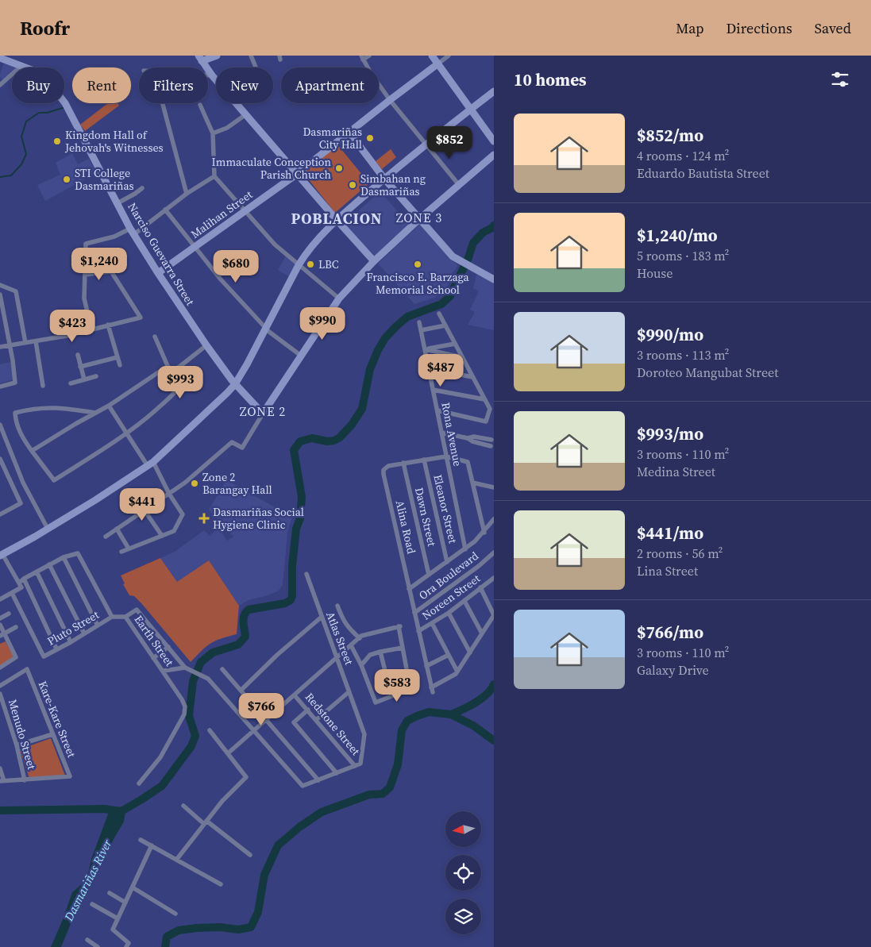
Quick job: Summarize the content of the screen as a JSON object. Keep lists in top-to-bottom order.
{
  "streets": {
    "street": [
      "Malihan Street",
      "Narciso Guevarra Street",
      "Rona Avenue",
      "Eleanor Street",
      "Dawn Street",
      "Alina Road",
      "Ora Boulevard",
      "Noreen Street",
      "Pluto Street",
      "Atlas Street",
      "Earth Street",
      "Kare-Kare Street",
      "Redstone Street",
      "Menudo Street"
    ]
  },
  "crossings": [
    ["Malihan Street", "Narciso Guevarra Street"],
    ["Dawn Street", "Alina Road"],
    ["Alina Road", "Ora Boulevard"],
    ["Alina Road", "Noreen Street"],
    ["Pluto Street", "Earth Street"],
    ["Atlas Street", "Redstone Street"],
    ["Kare-Kare Street", "Menudo Street"]
  ],
  "districts": ["ZONE 3", "POBLACION", "ZONE 2"],
  "water": ["Dasmariñas River"],
  "places": {
    "other": [
      "Dasmariñas City Hall",
      "Kingdom Hall of Jehovah's Witnesses",
      "Immaculate Conception Parish Church",
      "STI College Dasmariñas",
      "Simbahan ng Dasmariñas",
      "LBC",
      "Francisco E. Barzaga Memorial School",
      "Zone 2 Barangay Hall"
    ],
    "health": ["Dasmariñas Social Hygiene Clinic"]
  },
  "north": "left",
  "page": {
    "header": "Roofr",
    "nav": ["Map", "Directions", "Saved"],
    "heading": "10 homes",
    "chip": [
      "Buy",
      "Rent",
      "Filters",
      "New",
      "Apartment"
    ],
    "list": [
      {
        "name": "$852/mo",
        "note": "4 rooms · 124 m² · Eduardo Bautista Street"
      },
      {
        "name": "$1,240/mo",
        "note": "5 rooms · 183 m² · House"
      },
      {
        "name": "$990/mo",
        "note": "3 rooms · 113 m² · Doroteo Mangubat Street"
      },
      {
        "name": "$993/mo",
        "note": "3 rooms · 110 m² · Medina Street"
      },
      {
        "name": "$441/mo",
        "note": "2 rooms · 56 m² · Lina Street"
      },
      {
        "name": "$766/mo",
        "note": "3 rooms · 110 m² · Galaxy Drive"
      }
    ],
    "price": [
      "$852",
      "$1,240",
      "$680",
      "$990",
      "$423",
      "$487",
      "$993",
      "$441",
      "$583",
      "$766"
    ]
  }
}
